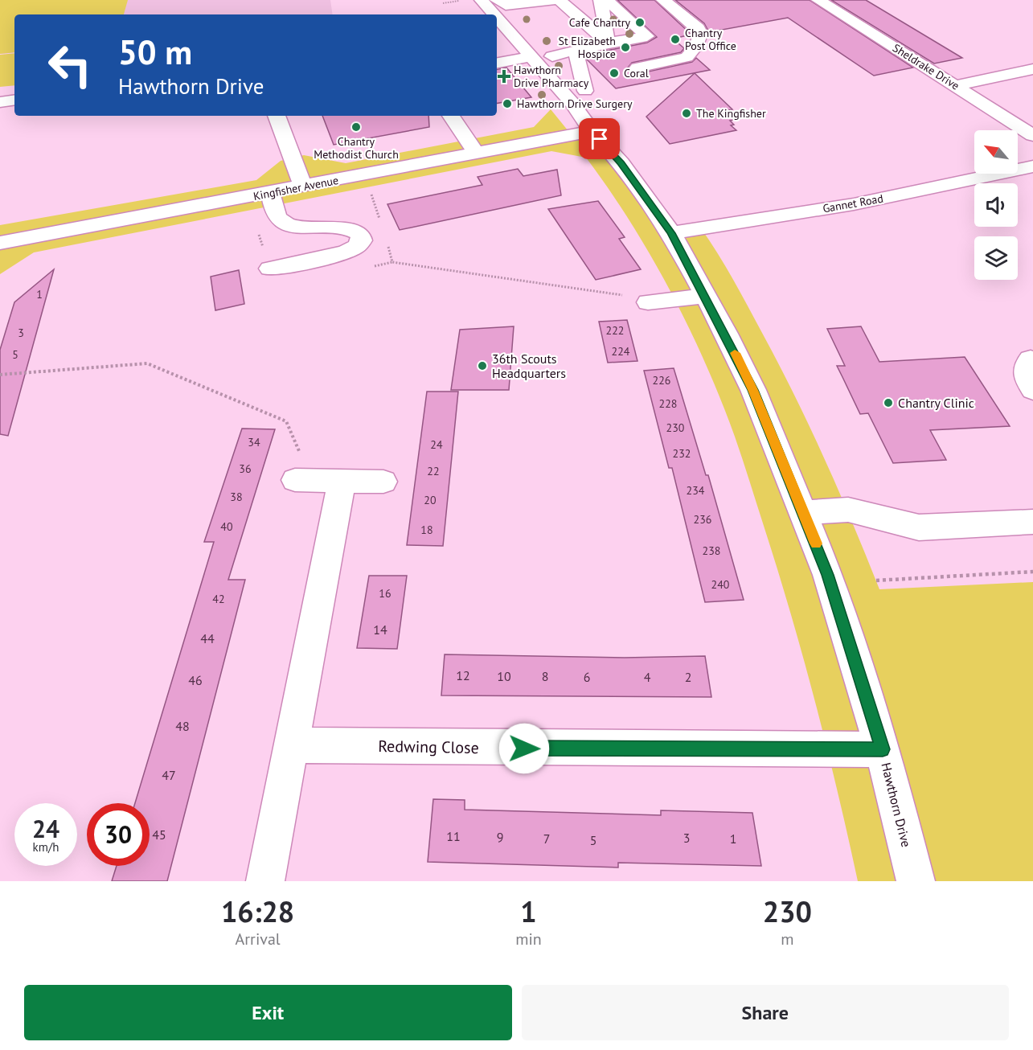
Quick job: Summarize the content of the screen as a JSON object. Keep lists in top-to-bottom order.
{
  "streets": {
    "street": [
      "Sheldrake Drive",
      "Kingfisher Avenue",
      "Gannet Road",
      "Redwing Close",
      "Hawthorn Drive"
    ]
  },
  "crossings": [
    ["Kingfisher Avenue", "Hawthorn Drive"],
    ["Gannet Road", "Hawthorn Drive"],
    ["Redwing Close", "Hawthorn Drive"]
  ],
  "places": {
    "other": [
      "Cafe Chantry",
      "Chantry Post Office",
      "St Elizabeth Hospice",
      "Coral",
      "Hawthorn Drive Surgery",
      "The Kingfisher",
      "Chantry Methodist Church",
      "36th Scouts Headquarters",
      "Chantry Clinic"
    ],
    "health": ["Hawthorn Drive Pharmacy"]
  },
  "house_numbers": [
    "1",
    "222",
    "3",
    "224",
    "5",
    "226",
    "228",
    "230",
    "34",
    "24",
    "232",
    "36",
    "22",
    "234",
    "38",
    "20",
    "236",
    "40",
    "18",
    "238",
    "240",
    "16",
    "42",
    "14",
    "44",
    "12",
    "10",
    "8",
    "6",
    "4",
    "2",
    "46",
    "48",
    "47",
    "45",
    "11",
    "9",
    "3",
    "7",
    "1",
    "5"
  ],
  "north": "top left",
  "page": {
    "turn": ["50 m", "Hawthorn Drive"],
    "speed": "24 km/h",
    "limit": "30",
    "eta": [
      "16:28",
      "Arrival",
      "1",
      "min",
      "230",
      "m"
    ],
    "buttons": ["Exit", "Share"]
  }
}
